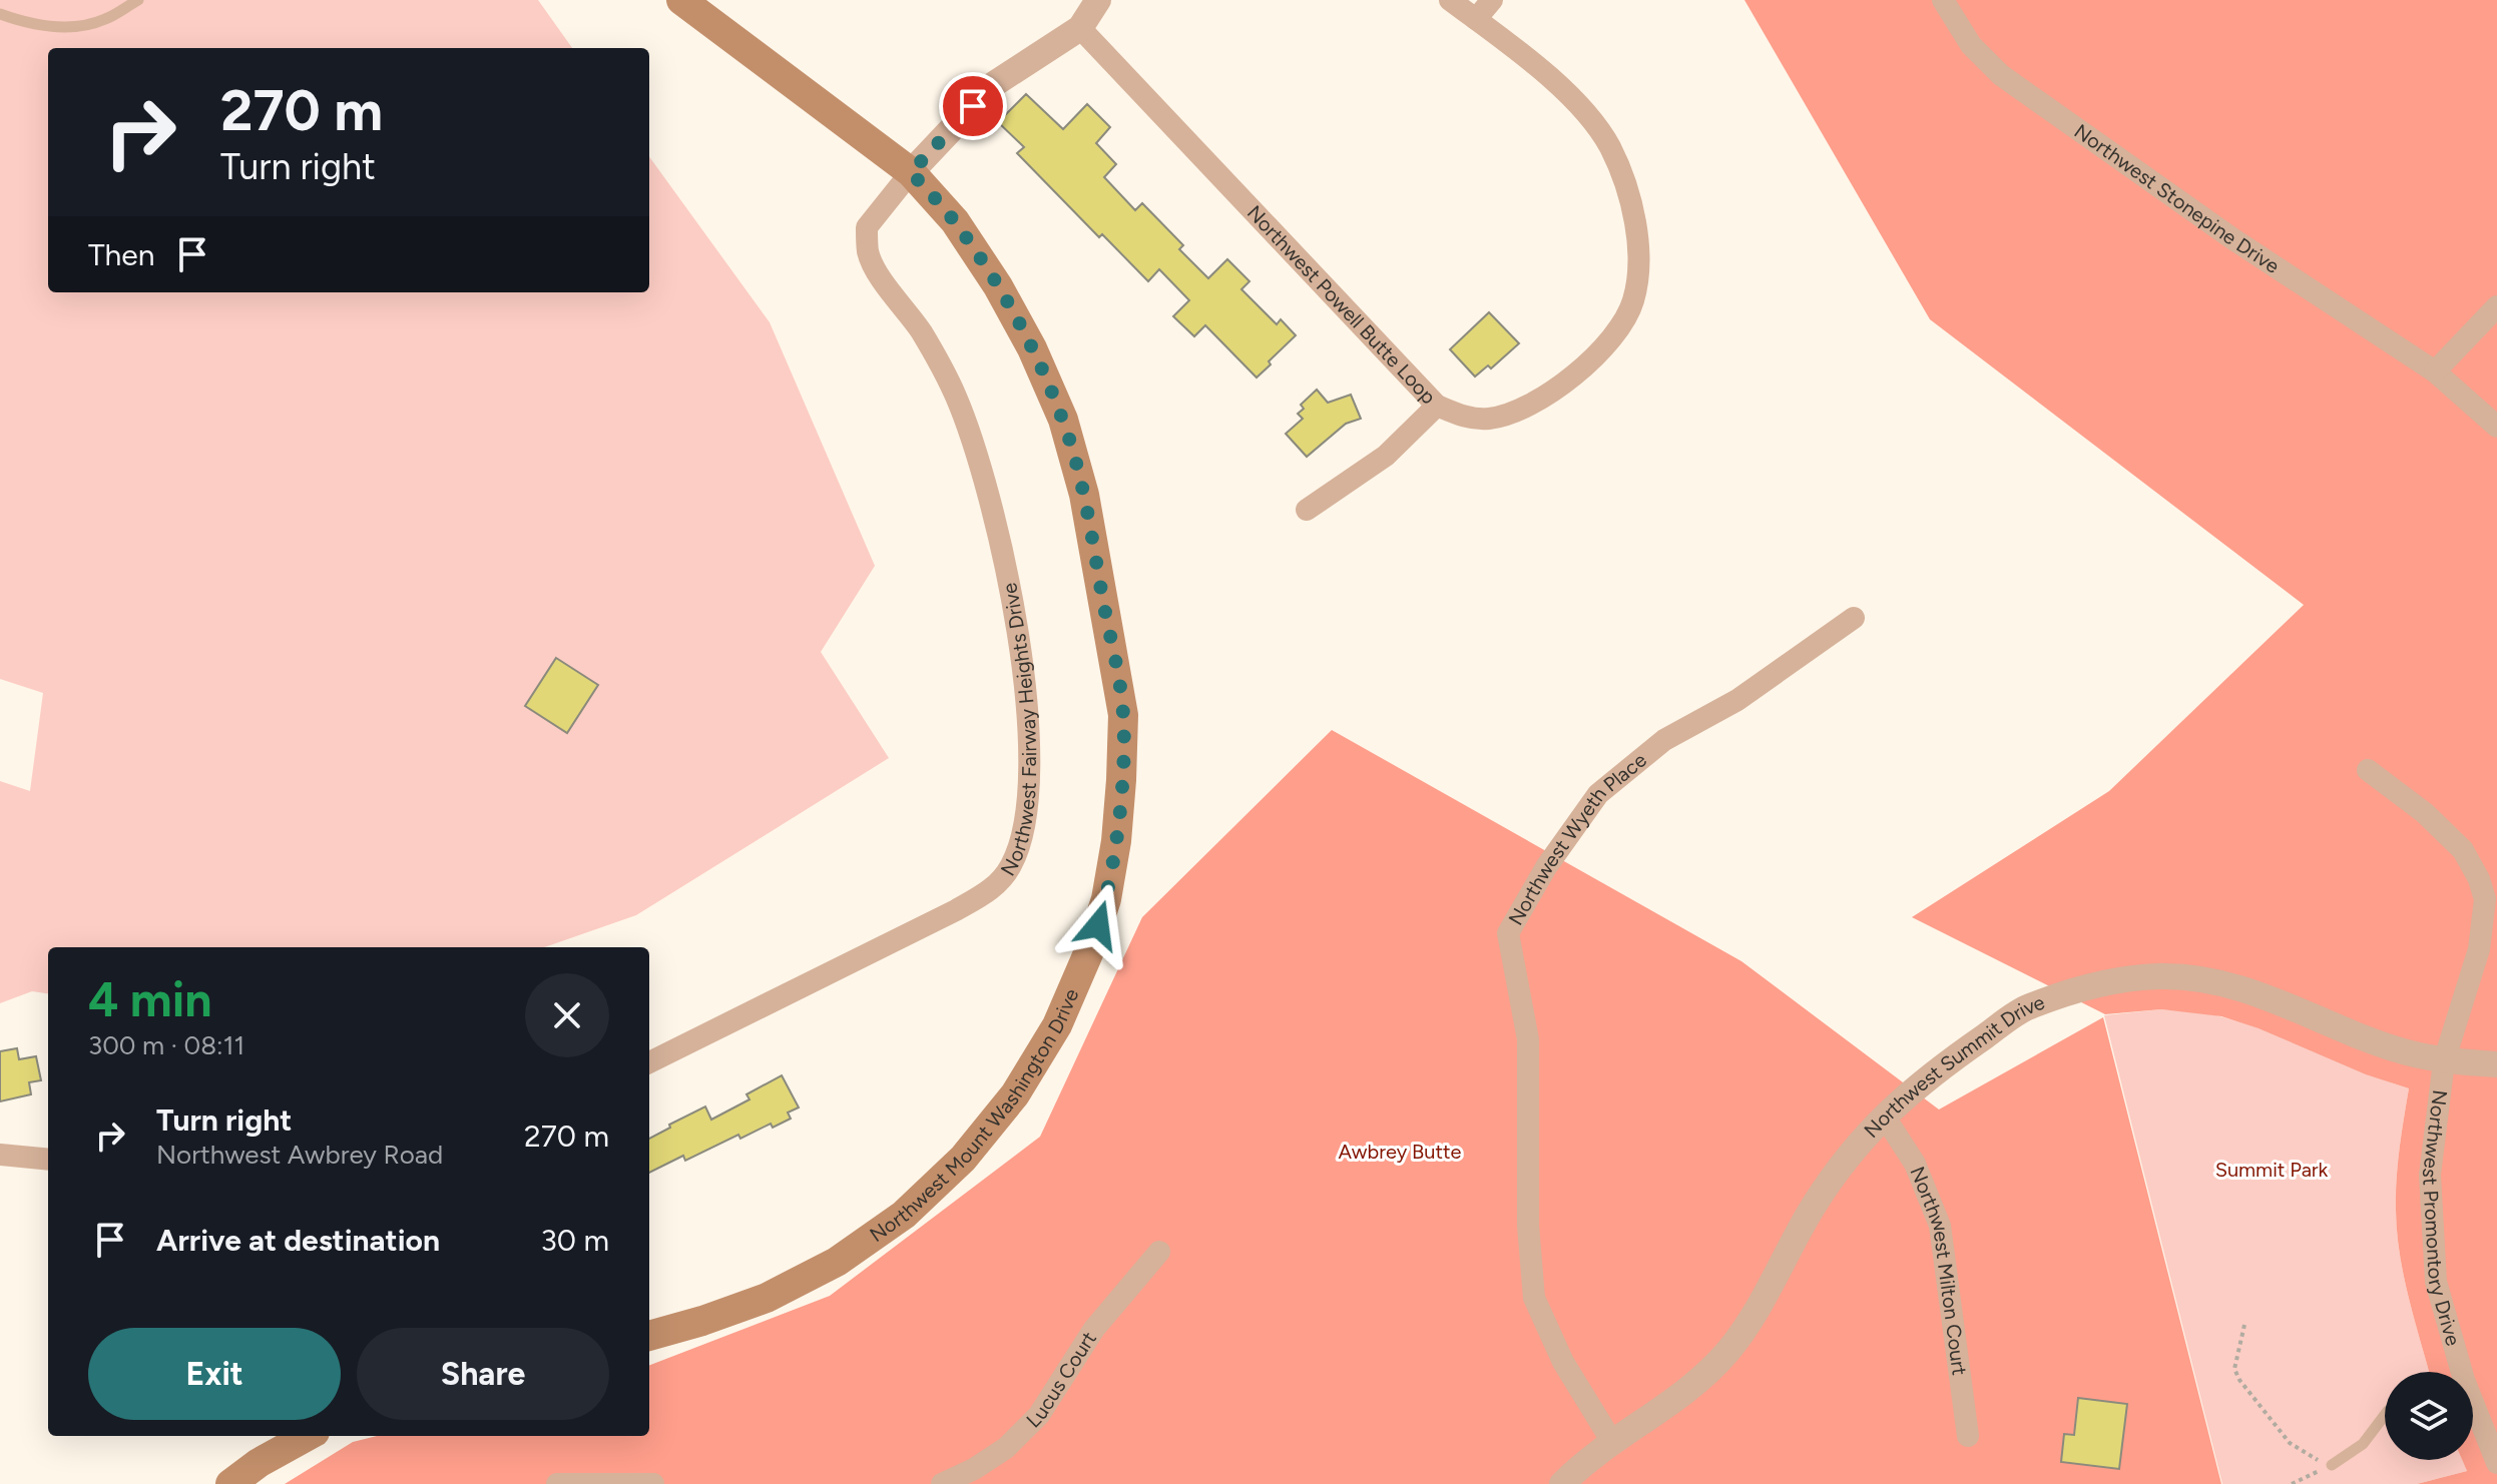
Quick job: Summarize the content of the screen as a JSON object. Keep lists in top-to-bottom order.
{
  "streets": {
    "main road": ["Northwest Mount Washington Drive"],
    "street": [
      "Northwest Stonepine Drive",
      "Northwest Powell Butte Loop",
      "Northwest Fairway Heights Drive",
      "Northwest Wyeth Place",
      "Northwest Summit Drive",
      "Northwest Promontory Drive",
      "Northwest Milton Court",
      "Lucus Court"
    ]
  },
  "crossings": [
    ["Northwest Fairway Heights Drive", "Northwest Mount Washington Drive"],
    ["Northwest Wyeth Place", "Northwest Summit Drive"],
    ["Northwest Summit Drive", "Northwest Promontory Drive"],
    ["Northwest Summit Drive", "Northwest Milton Court"]
  ],
  "parks": ["Awbrey Butte", "Summit Park"],
  "page": {
    "turn": ["270 m", "Turn right"],
    "then": "Then",
    "heading": ["4 min", "300 m · 08:11"],
    "list": [
      {
        "name": "Turn right",
        "note": "Northwest Awbrey Road",
        "value": "270 m"
      },
      {
        "name": "Arrive at destination",
        "value": "30 m"
      }
    ],
    "buttons": ["Exit", "Share"]
  }
}
